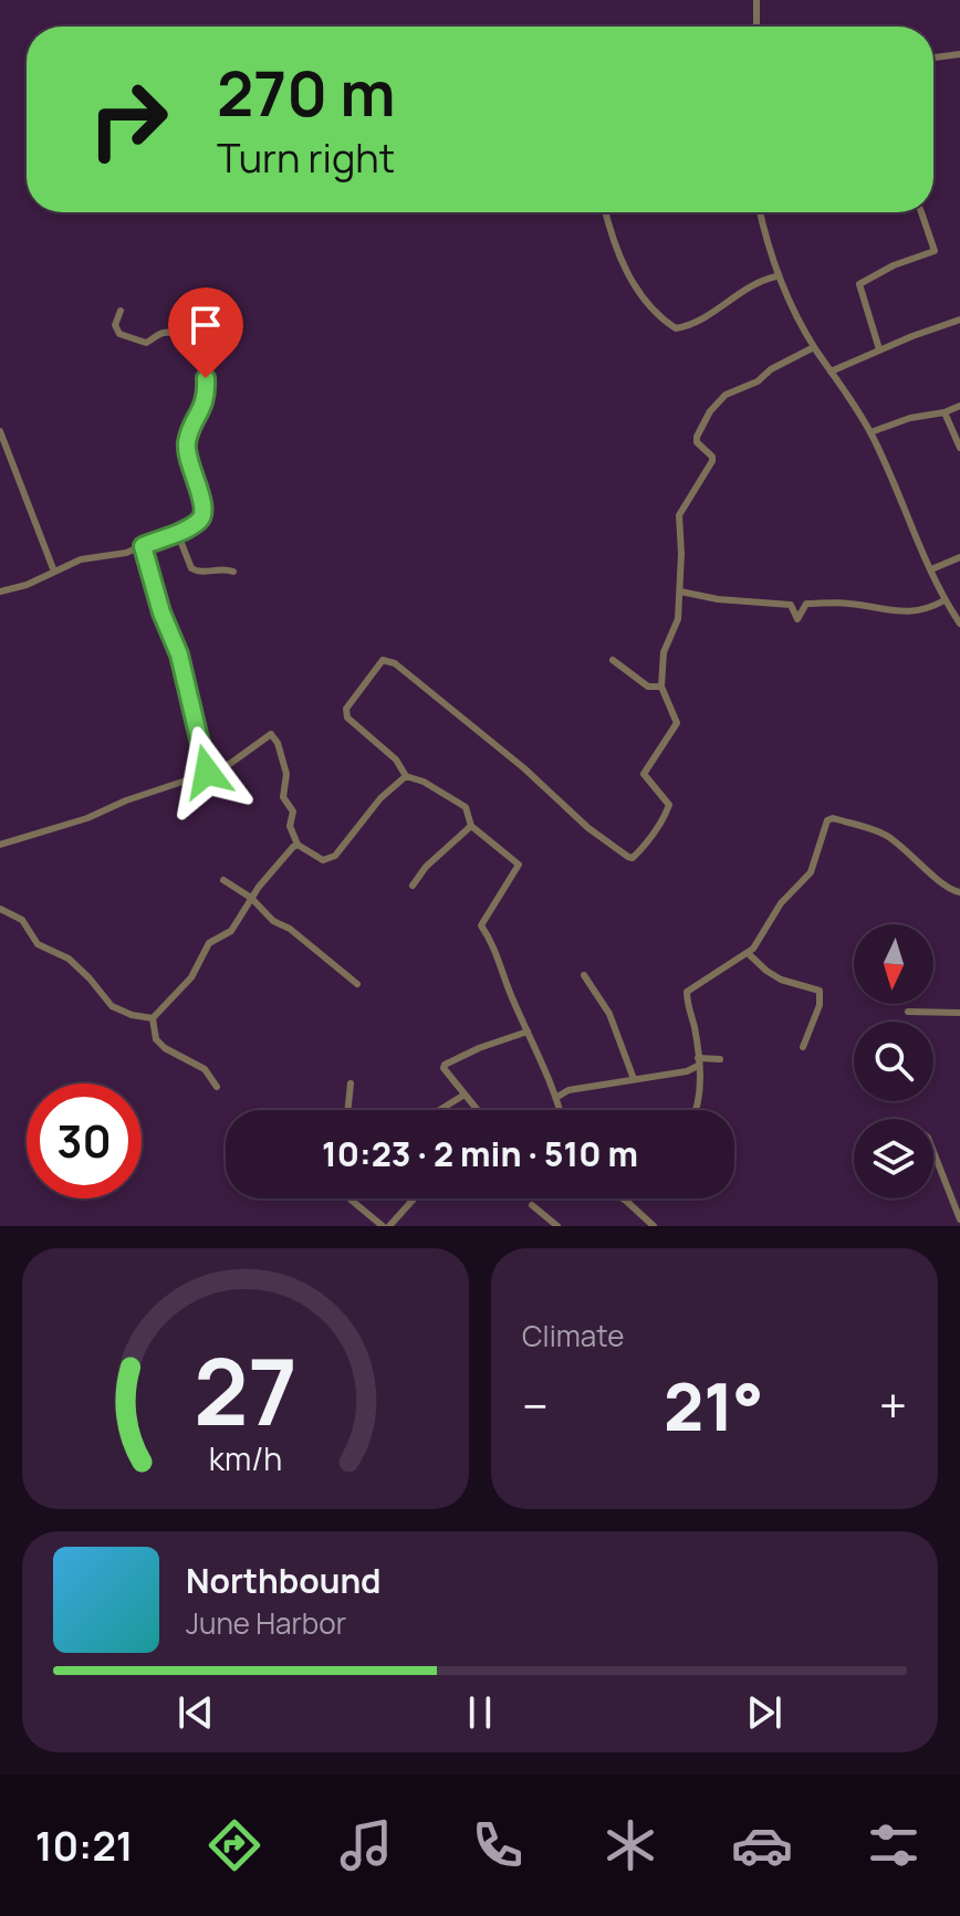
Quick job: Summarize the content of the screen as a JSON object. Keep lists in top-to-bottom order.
{
  "north": "bottom",
  "page": {
    "turn": ["270 m", "Turn right"],
    "limit": "30",
    "trip": "10:23 · 2 min · 510 m",
    "tile": "Climate",
    "heat": ["−", "21°", "+"],
    "song": ["Northbound", "June Harbor"],
    "tabs": "10:21",
    "gauge": ["27", "km/h"]
  }
}
